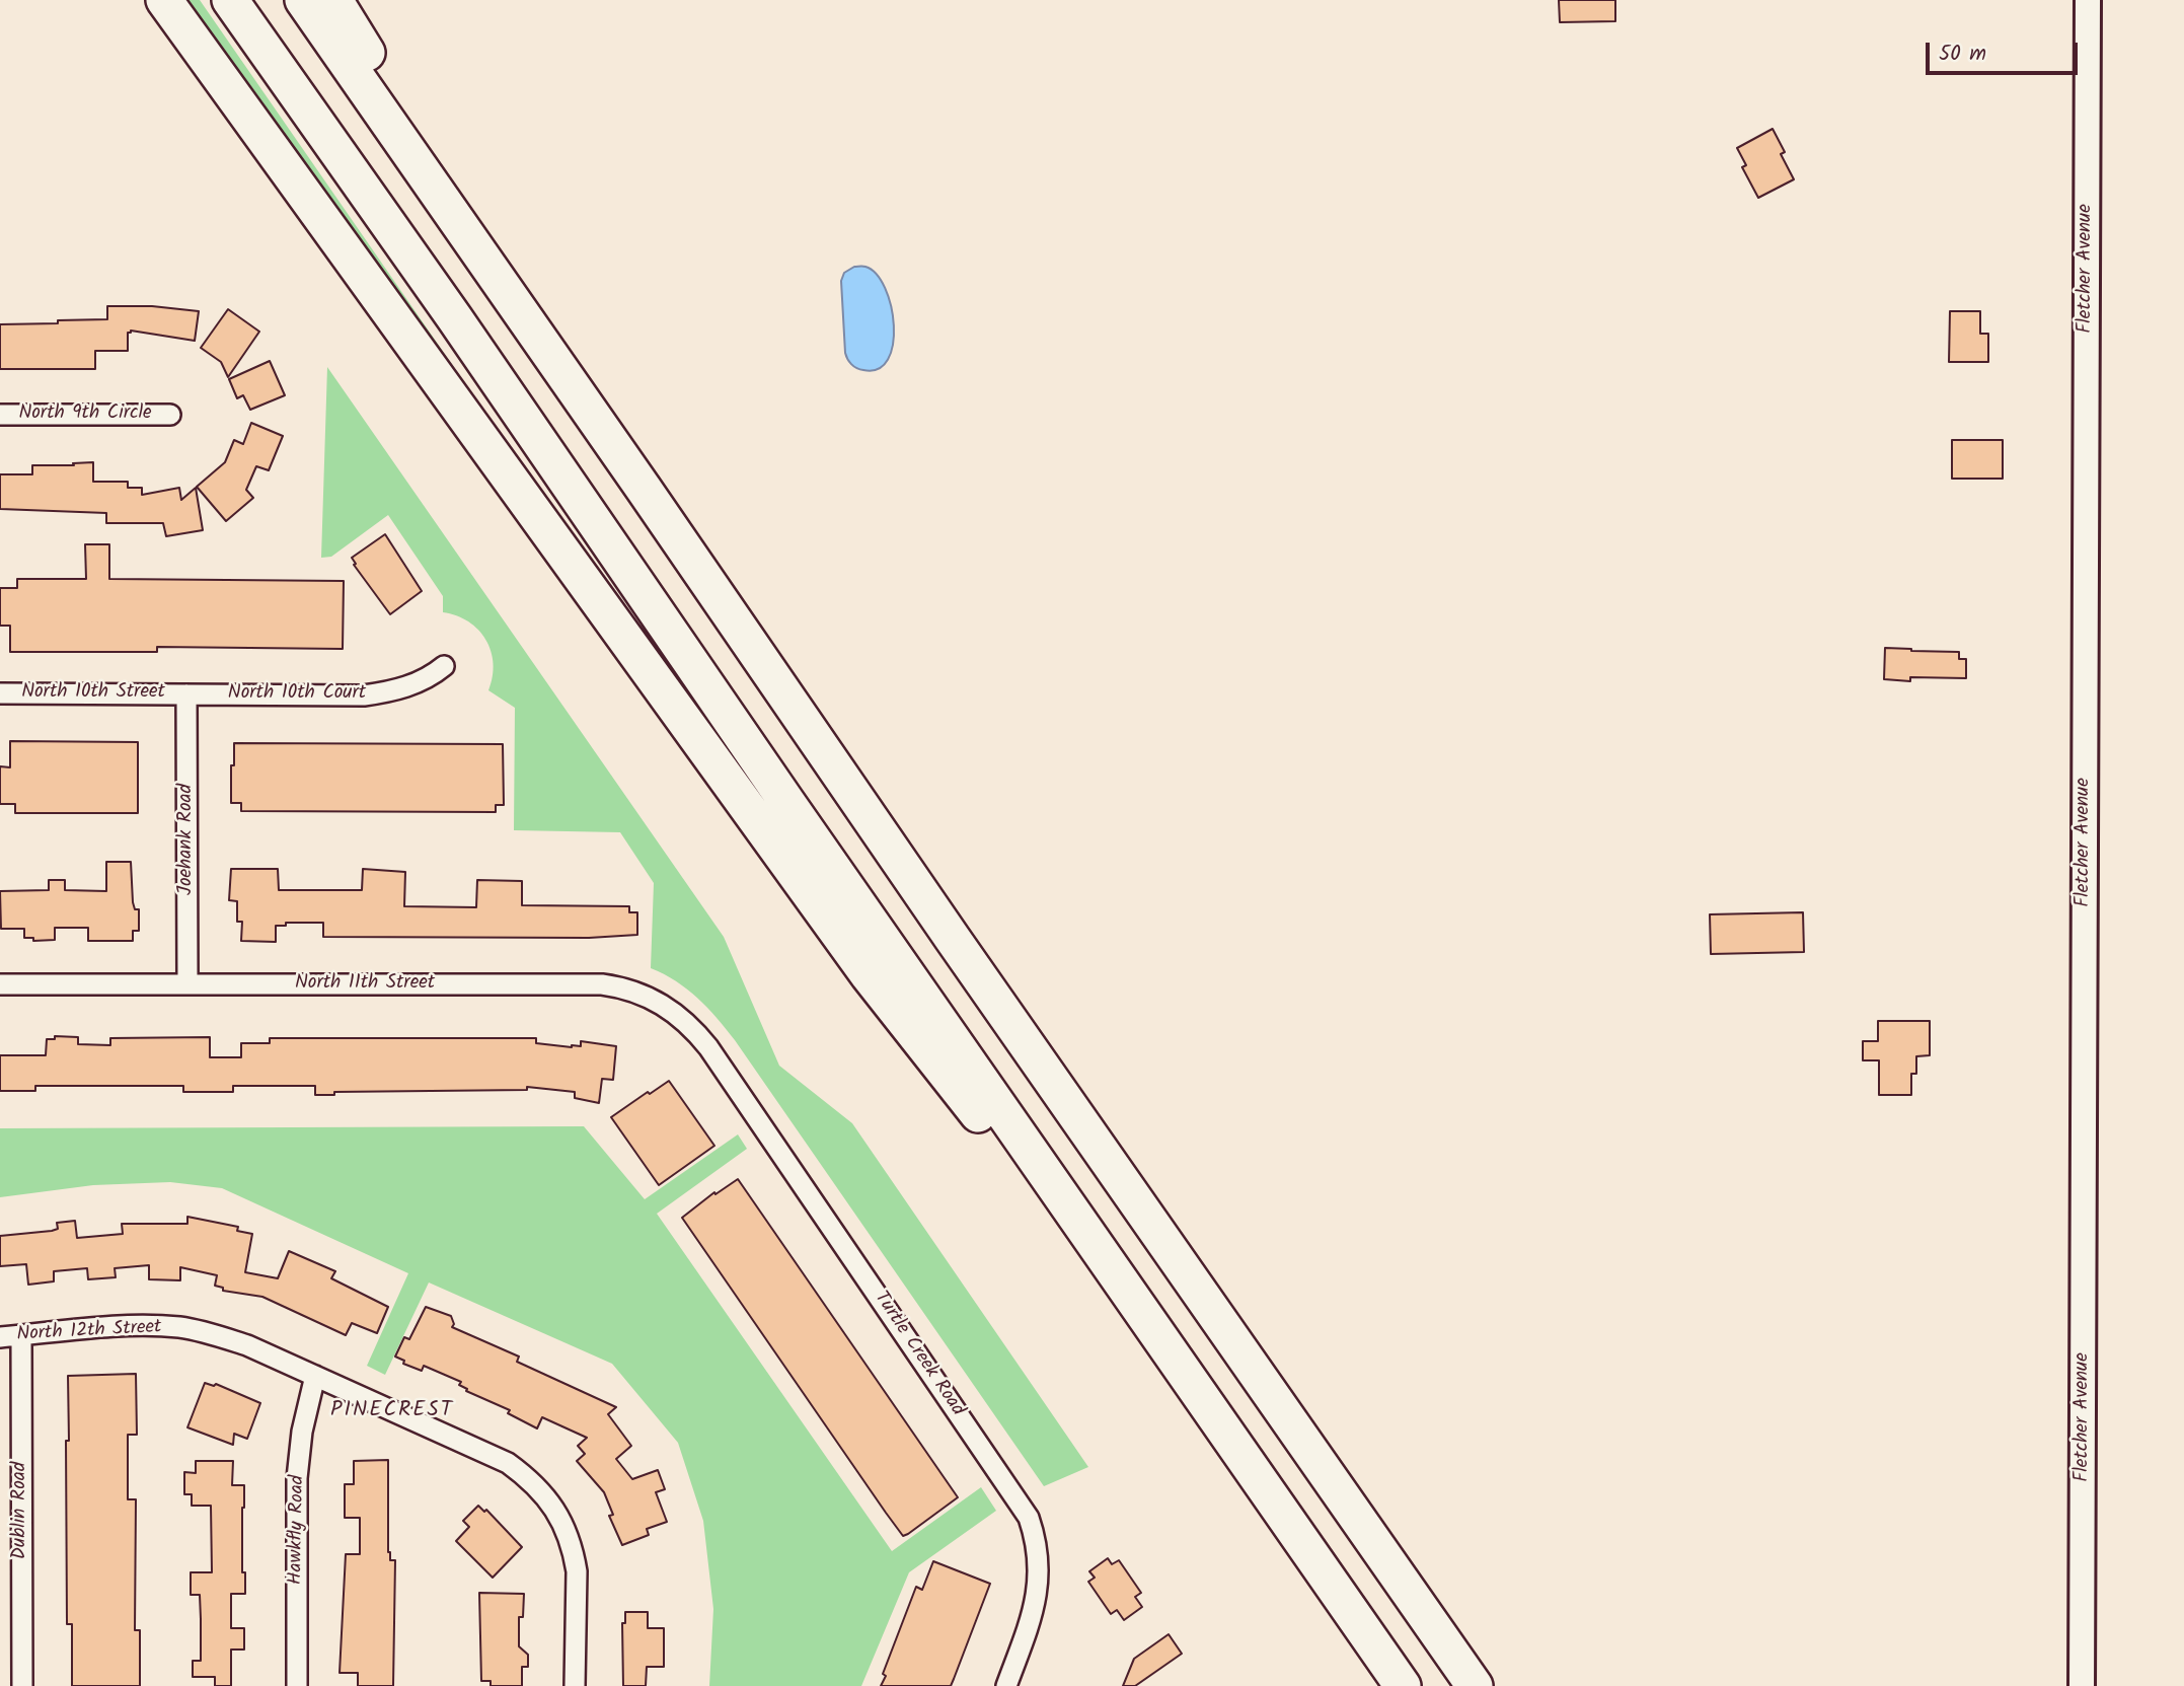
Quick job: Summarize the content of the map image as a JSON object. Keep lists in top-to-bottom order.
{
  "streets": {
    "street": [
      "Fletcher Avenue",
      "North 9th Circle",
      "North 10th Street",
      "North 10th Court",
      "Joehank Road",
      "North 11th Street",
      "North 12th Street",
      "Turtle Creek Road",
      "Dublin Road",
      "Hawkfly Road"
    ]
  },
  "crossings": [
    ["North 10th Street", "North 10th Court"],
    ["North 10th Street", "Joehank Road"],
    ["North 10th Court", "Joehank Road"],
    ["Joehank Road", "North 11th Street"],
    ["North 11th Street", "Turtle Creek Road"],
    ["North 12th Street", "Dublin Road"],
    ["North 12th Street", "Hawkfly Road"]
  ],
  "districts": ["PINECREST"],
  "scale_bar": "50 m"
}
